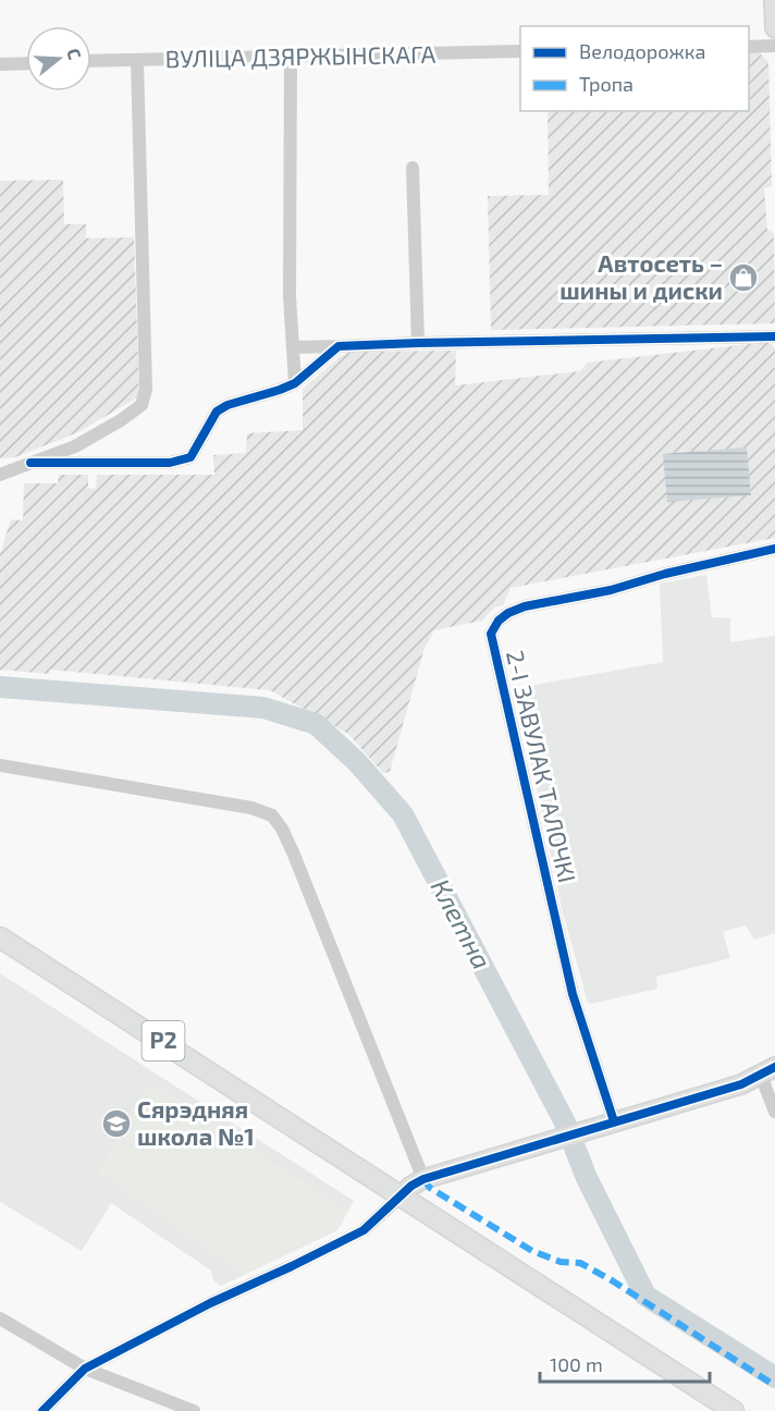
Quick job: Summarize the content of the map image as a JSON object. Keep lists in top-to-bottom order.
{
  "streets": {
    "main road": ["Р2"],
    "street": ["ВУЛІЦА ДЗЯРЖЫНСКАГА", "2-І ЗАВУЛАК ТАЛОЧКІ"]
  },
  "water": ["Клетна"],
  "places": {
    "shop": ["Автосеть – шины и диски"],
    "school or university": ["Сярэдняя школа №1"]
  },
  "legend": ["Велодорожка", "Тропа"],
  "scale_bar": "100 m",
  "north": "right"
}
